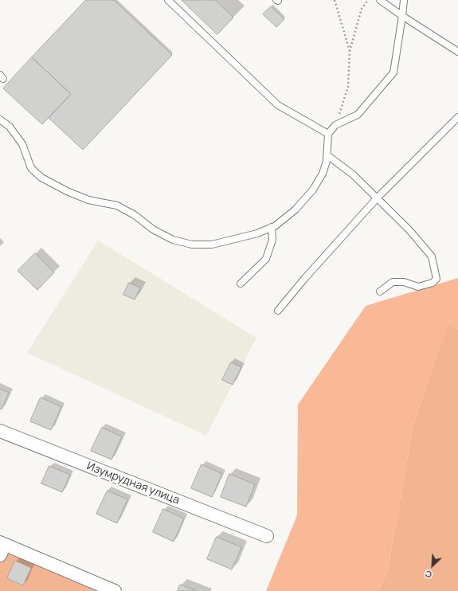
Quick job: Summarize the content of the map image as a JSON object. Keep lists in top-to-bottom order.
{
  "streets": {
    "street": ["Изумрудная улица"]
  },
  "north": "bottom left"
}
